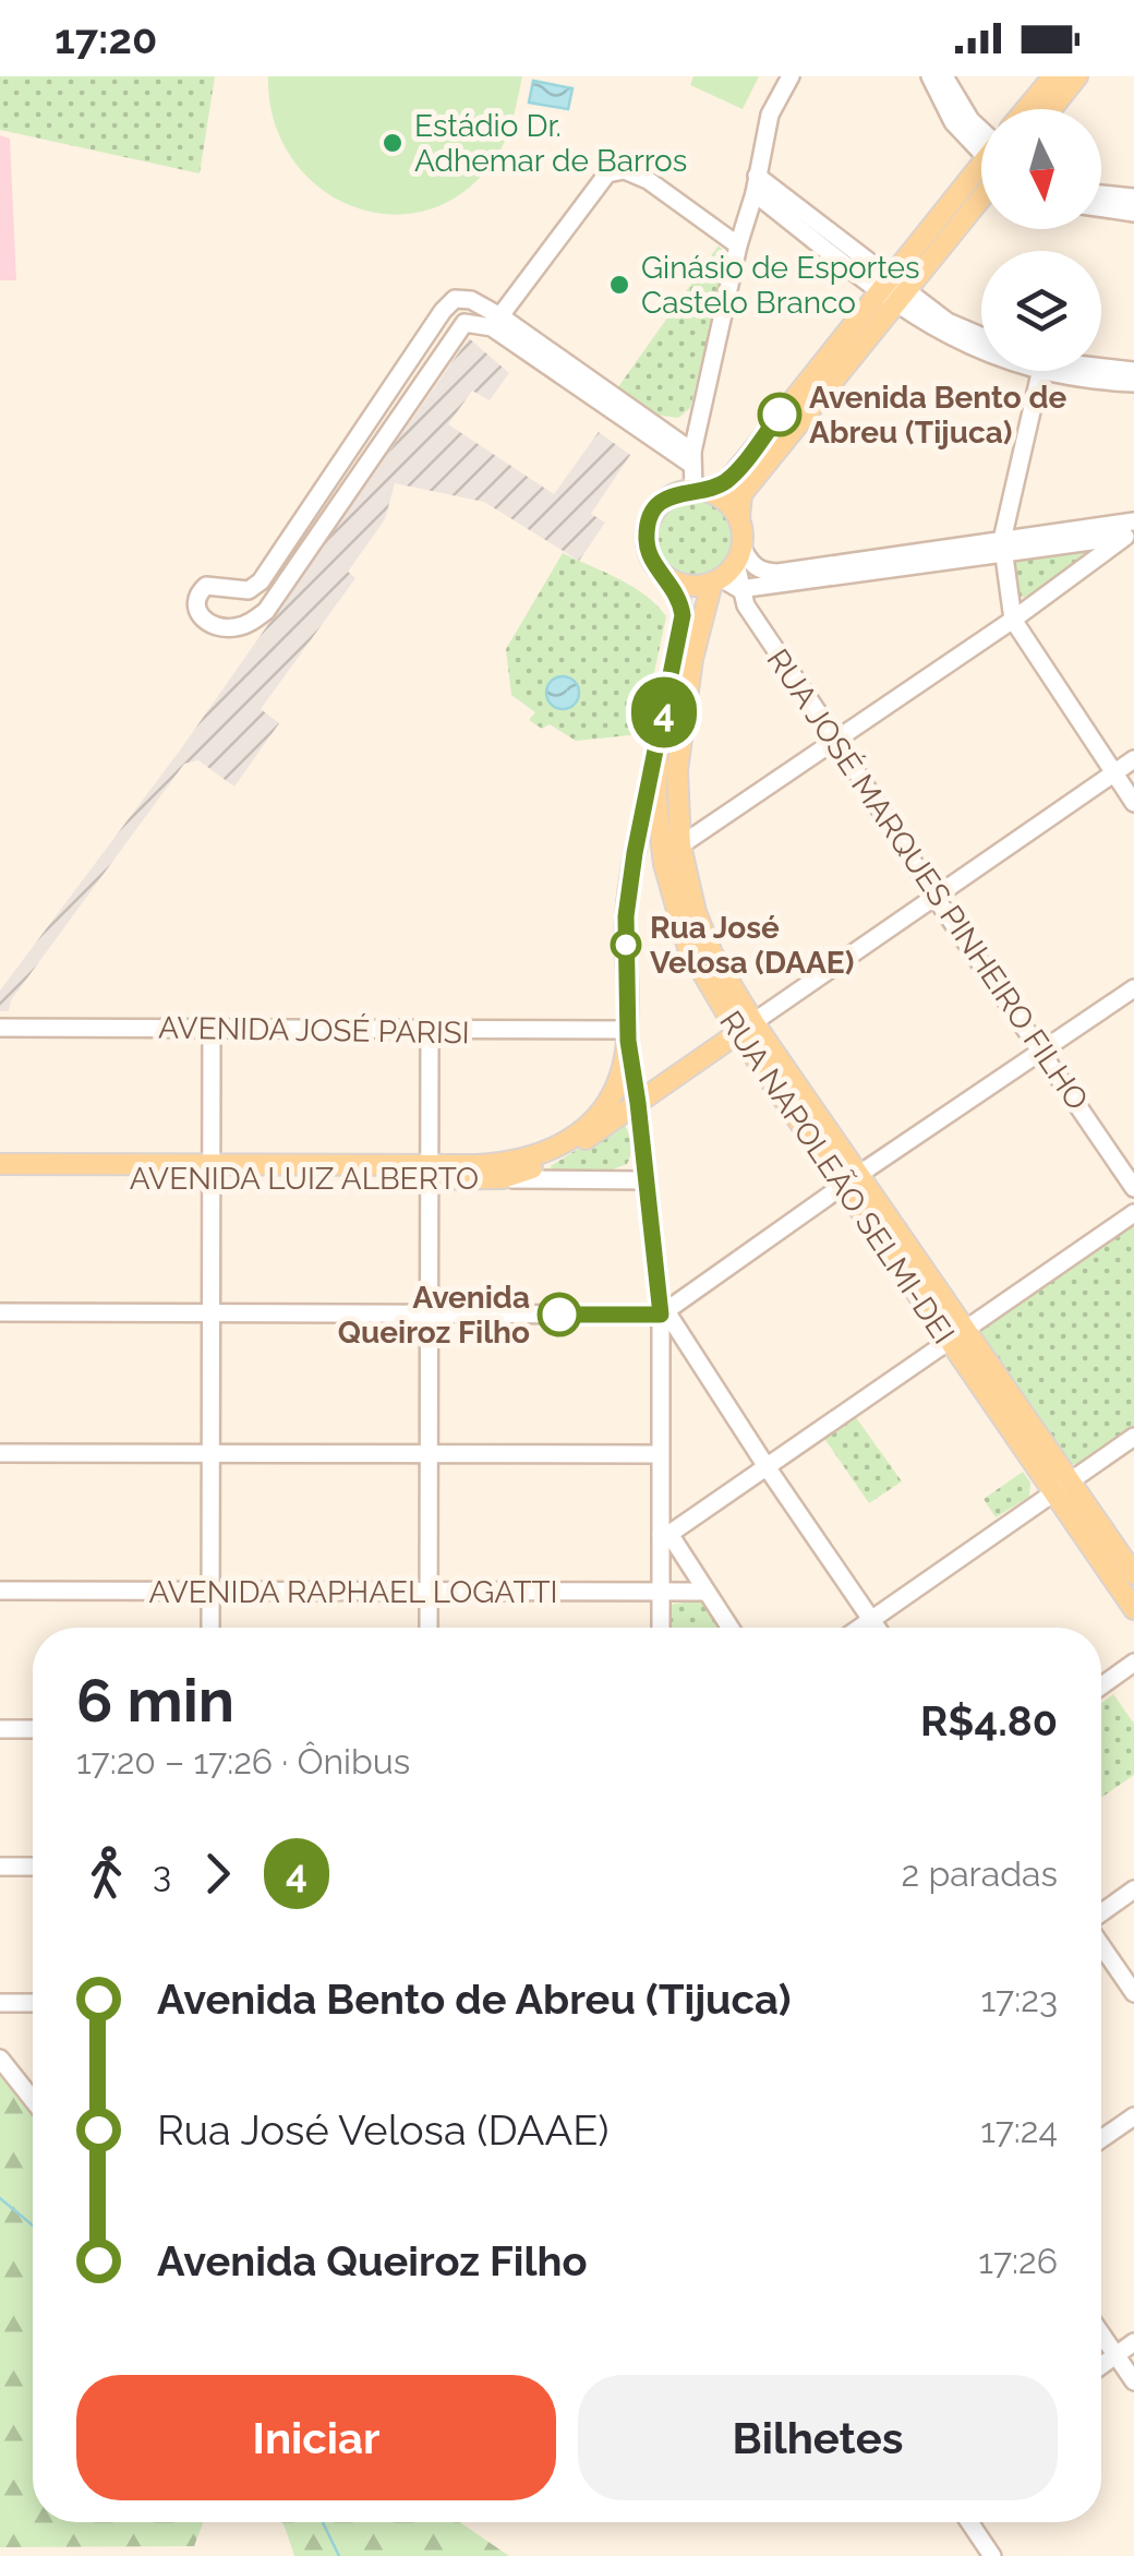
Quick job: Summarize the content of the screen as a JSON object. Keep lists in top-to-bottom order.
{
  "streets": {
    "main road": ["RUA NAPOLEÃO SELMI-DEI", "AVENIDA LUIZ ALBERTO"],
    "street": ["RUA JOSÉ MARQUES PINHEIRO FILHO", "AVENIDA JOSÉ PARISI", "AVENIDA RAPHAEL LOGATTI"]
  },
  "crossings": [
    ["RUA JOSÉ MARQUES PINHEIRO FILHO", "RUA NAPOLEÃO SELMI-DEI"],
    ["RUA JOSÉ MARQUES PINHEIRO FILHO", "AVENIDA LUIZ ALBERTO"],
    ["AVENIDA JOSÉ PARISI", "AVENIDA LUIZ ALBERTO"],
    ["RUA NAPOLEÃO SELMI-DEI", "AVENIDA LUIZ ALBERTO"]
  ],
  "places": [
    "Estádio Dr. Adhemar de Barros",
    "Ginásio de Esportes Castelo Branco",
    "Avenida Bento de Abreu (Tijuca)",
    "Rua José Velosa (DAAE)",
    "Avenida Queiroz Filho"
  ],
  "lines": ["bus line 4"],
  "north": "bottom",
  "page": {
    "status": "17:20",
    "on_map": "4",
    "heading": ["6 min", "17:20 – 17:26 · Ônibus", "R$4.80"],
    "legs": ["3", "4", "2 paradas"],
    "list": [
      {
        "name": "Avenida Bento de Abreu (Tijuca)",
        "value": "17:23"
      },
      {
        "name": "Rua José Velosa (DAAE)",
        "value": "17:24"
      },
      {
        "name": "Avenida Queiroz Filho",
        "value": "17:26"
      }
    ],
    "buttons": ["Iniciar", "Bilhetes"]
  }
}
